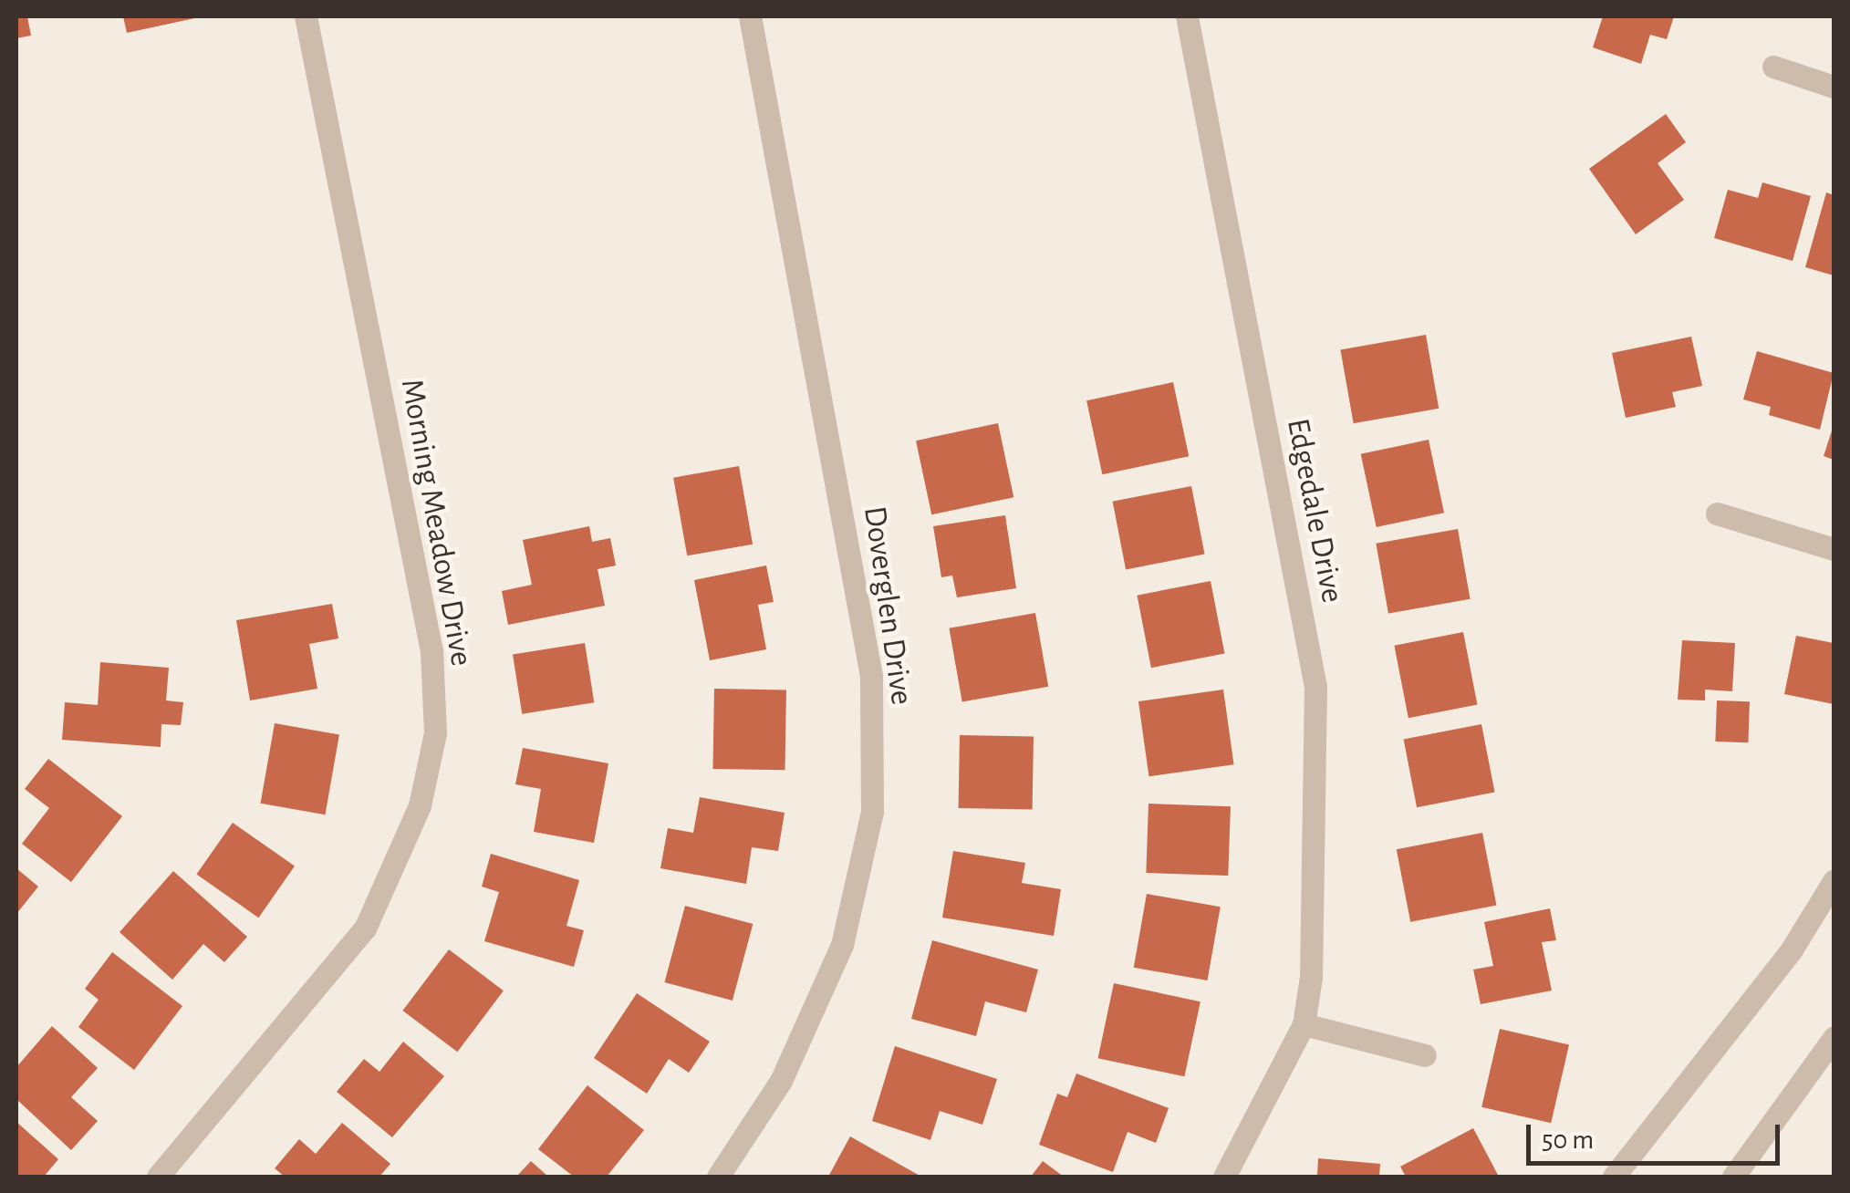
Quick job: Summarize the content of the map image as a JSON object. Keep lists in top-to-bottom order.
{
  "streets": {
    "street": ["Edgedale Drive", "Morning Meadow Drive", "Doverglen Drive"]
  },
  "scale_bar": "50 m"
}
